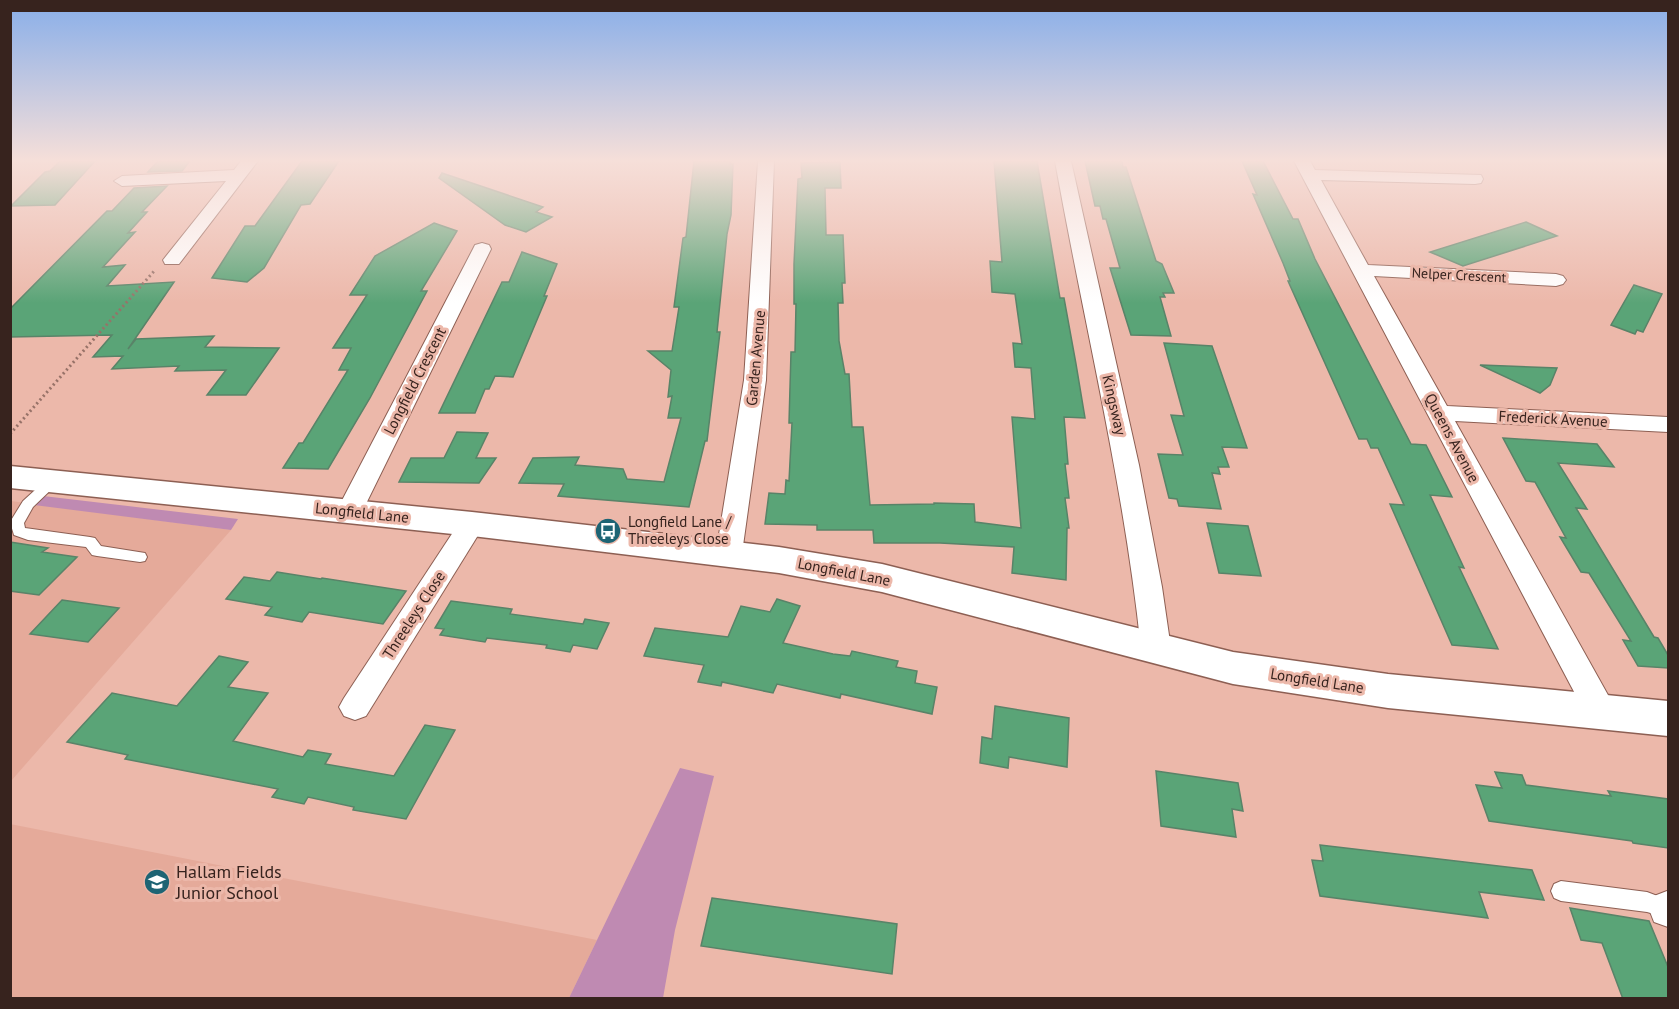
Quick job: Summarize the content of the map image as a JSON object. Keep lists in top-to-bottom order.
{
  "streets": {
    "street": [
      "Nelper Crescent",
      "Garden Avenue",
      "Longfield Crescent",
      "Kingsway",
      "Frederick Avenue",
      "Queens Avenue",
      "Longfield Lane",
      "Threeleys Close"
    ]
  },
  "crossings": [
    ["Nelper Crescent", "Queens Avenue"],
    ["Garden Avenue", "Longfield Lane"],
    ["Longfield Crescent", "Longfield Lane"],
    ["Kingsway", "Longfield Lane"],
    ["Frederick Avenue", "Queens Avenue"],
    ["Queens Avenue", "Longfield Lane"],
    ["Longfield Lane", "Threeleys Close"]
  ],
  "places": {
    "bus stop": ["Longfield Lane / Threeleys Close"],
    "school or university": ["Hallam Fields Junior School"]
  }
}
